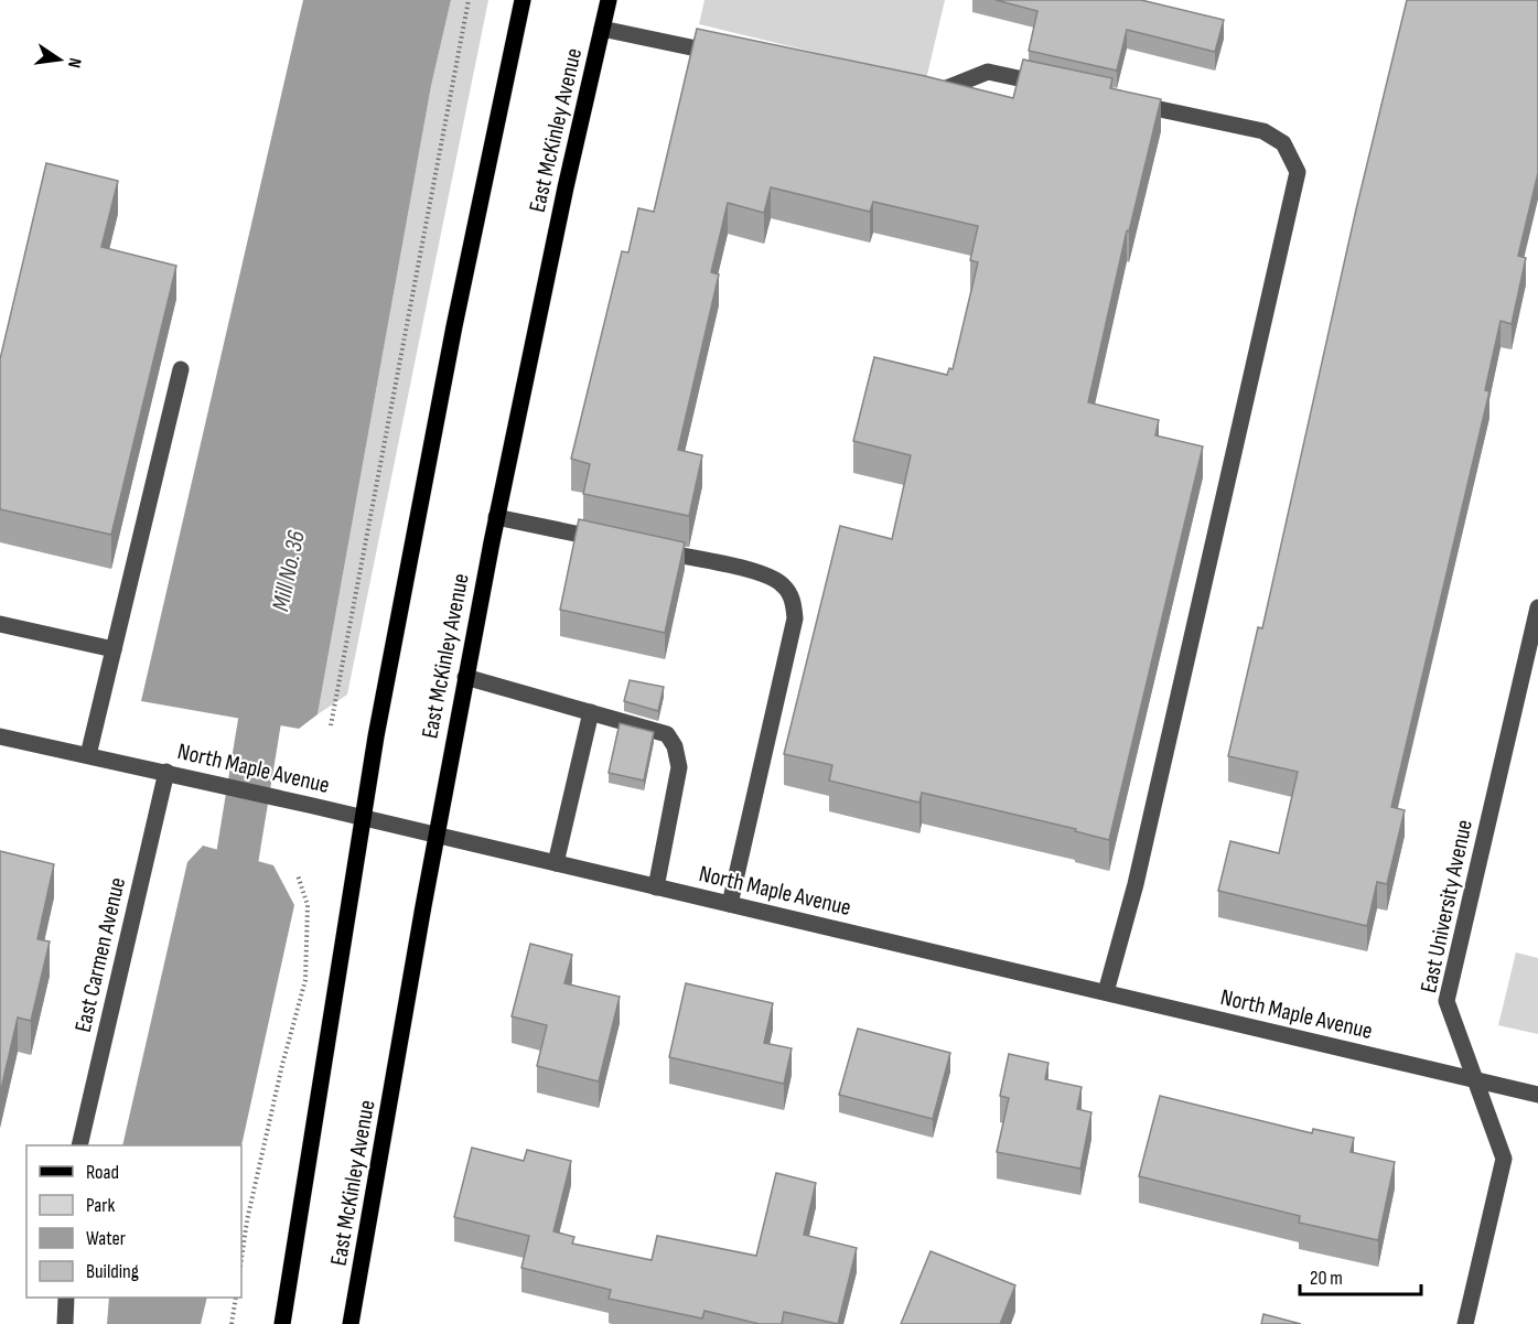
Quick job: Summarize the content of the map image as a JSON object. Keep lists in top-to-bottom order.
{
  "streets": {
    "main road": ["East McKinley Avenue"],
    "street": ["North Maple Avenue", "East University Avenue", "East Carmen Avenue"]
  },
  "crossings": [
    ["East McKinley Avenue", "North Maple Avenue"],
    ["North Maple Avenue", "East University Avenue"],
    ["North Maple Avenue", "East Carmen Avenue"]
  ],
  "water": ["Mill No. 36"],
  "legend": [
    "Road",
    "Park",
    "Water",
    "Building"
  ],
  "scale_bar": "20 m",
  "north": "right"
}
